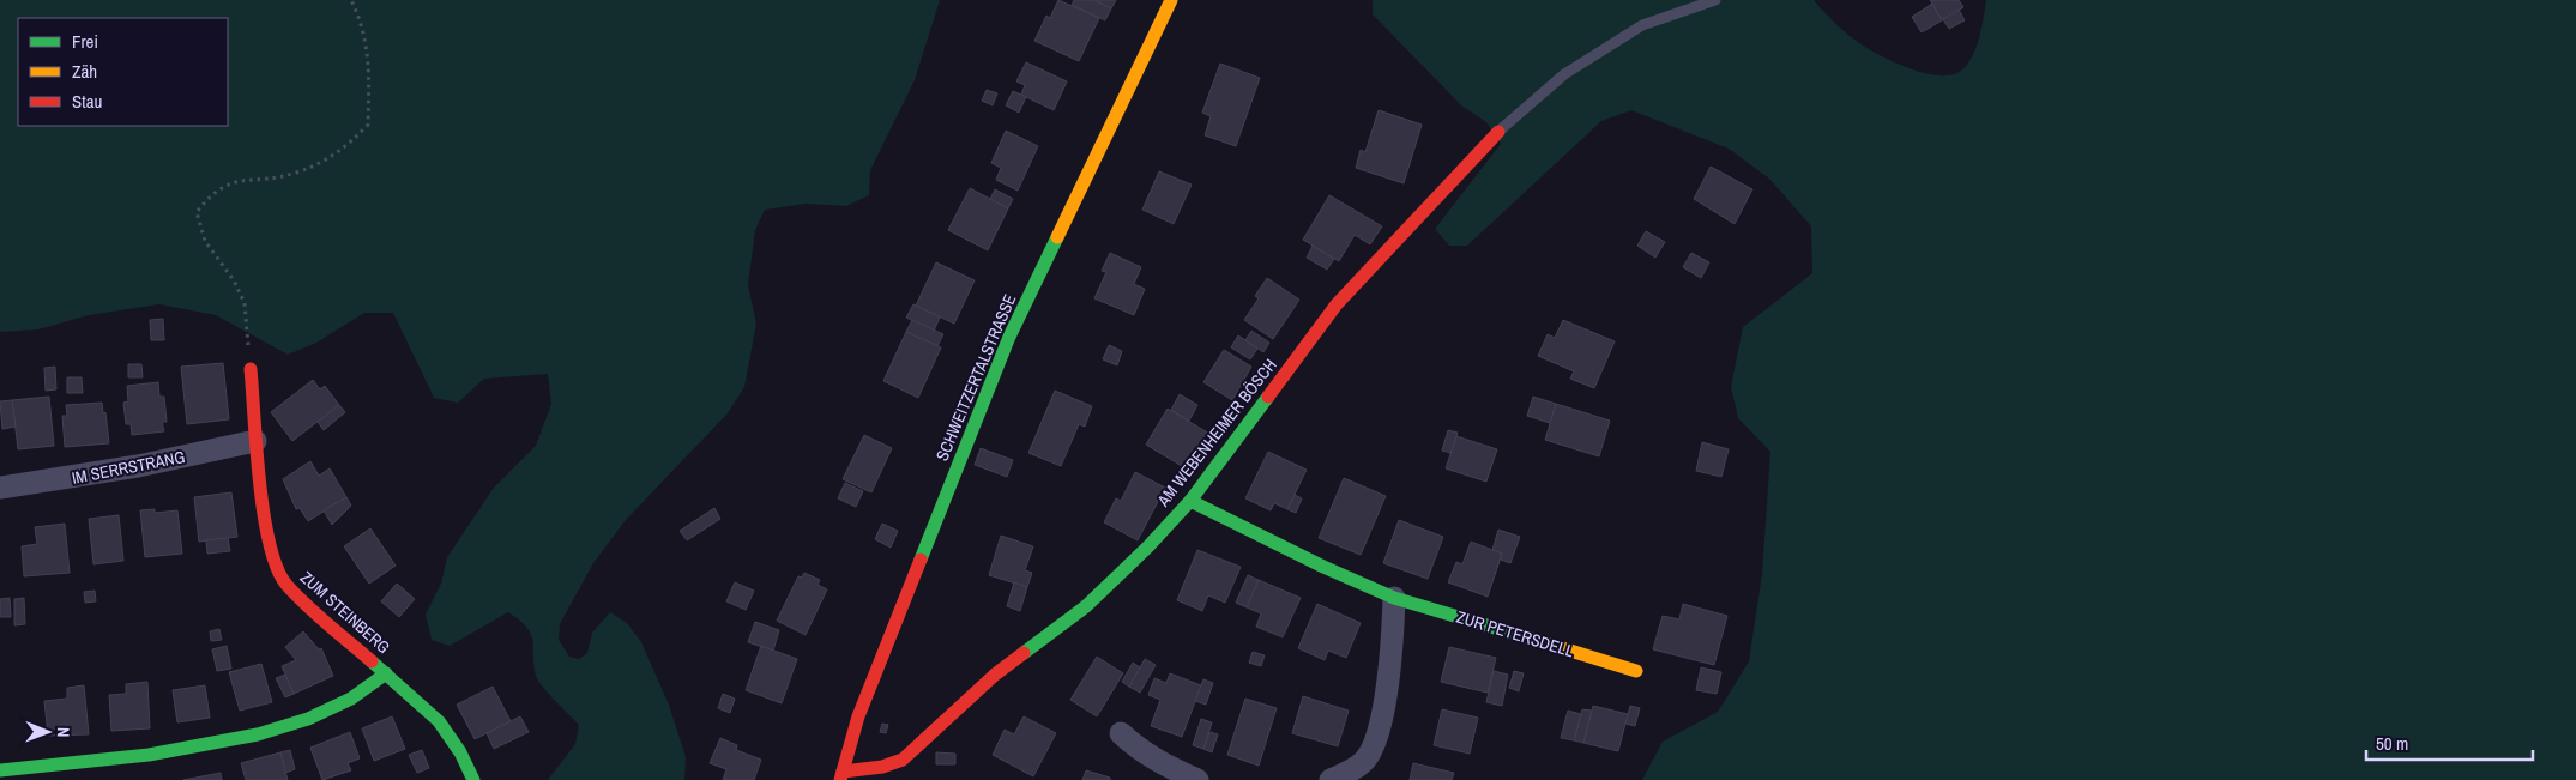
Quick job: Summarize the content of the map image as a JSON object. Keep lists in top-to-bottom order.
{
  "streets": {
    "street": [
      "SCHWEITZERTALSTRASSE",
      "AM WEBENHEIMER BÖSCH",
      "IM SERRSTRANG",
      "ZUM STEINBERG",
      "ZUR PETERSDELL"
    ]
  },
  "crossings": [
    ["SCHWEITZERTALSTRASSE", "AM WEBENHEIMER BÖSCH"],
    ["AM WEBENHEIMER BÖSCH", "ZUR PETERSDELL"],
    ["IM SERRSTRANG", "ZUM STEINBERG"]
  ],
  "legend": ["Frei", "Zäh", "Stau"],
  "scale_bar": "50 m",
  "north": "right"
}
